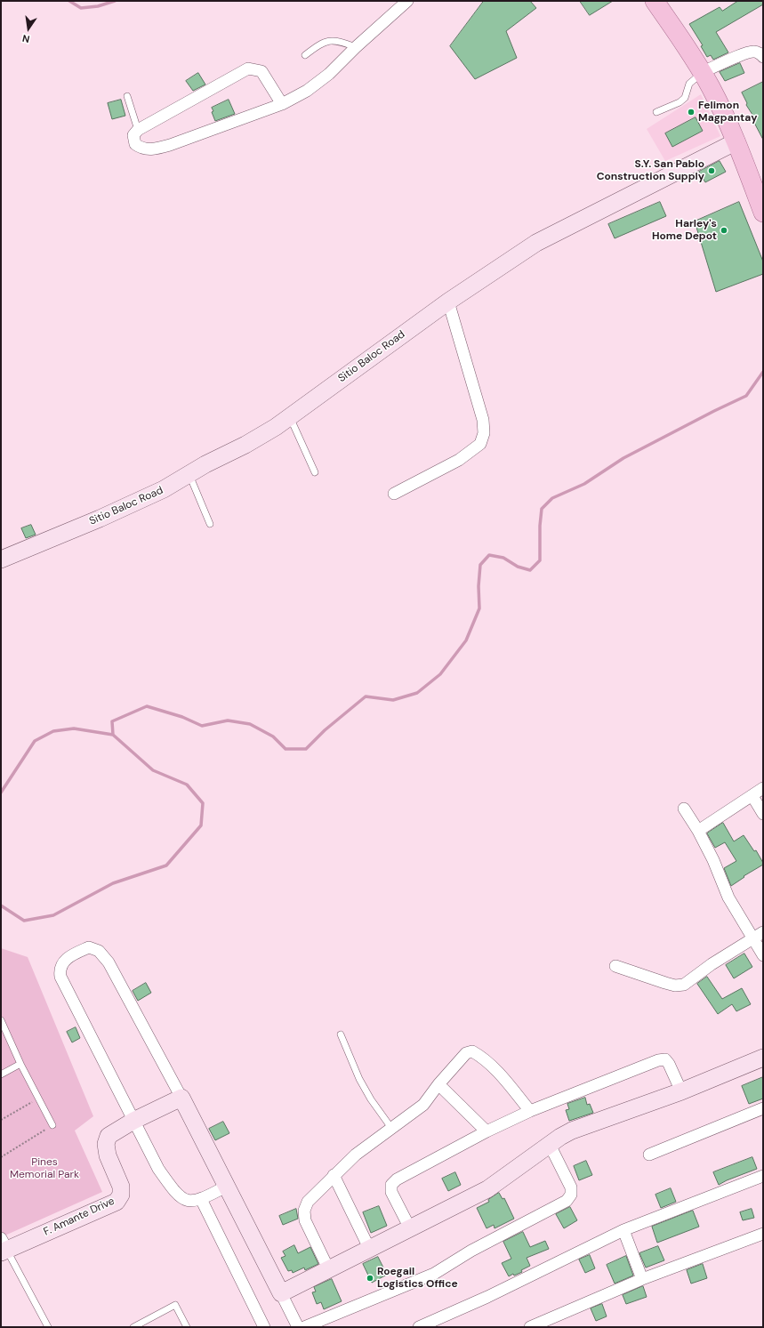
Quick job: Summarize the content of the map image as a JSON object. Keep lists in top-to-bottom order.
{
  "streets": {
    "street": ["Sitio Baloc Road", "F. Amante Drive"]
  },
  "parks": ["Pines Memorial Park"],
  "places": [
    "Felimon Magpantay",
    "S.Y. San Pablo Construction Supply",
    "Harley's Home Depot",
    "Roegail Logistics Office"
  ],
  "north": "bottom"
}
